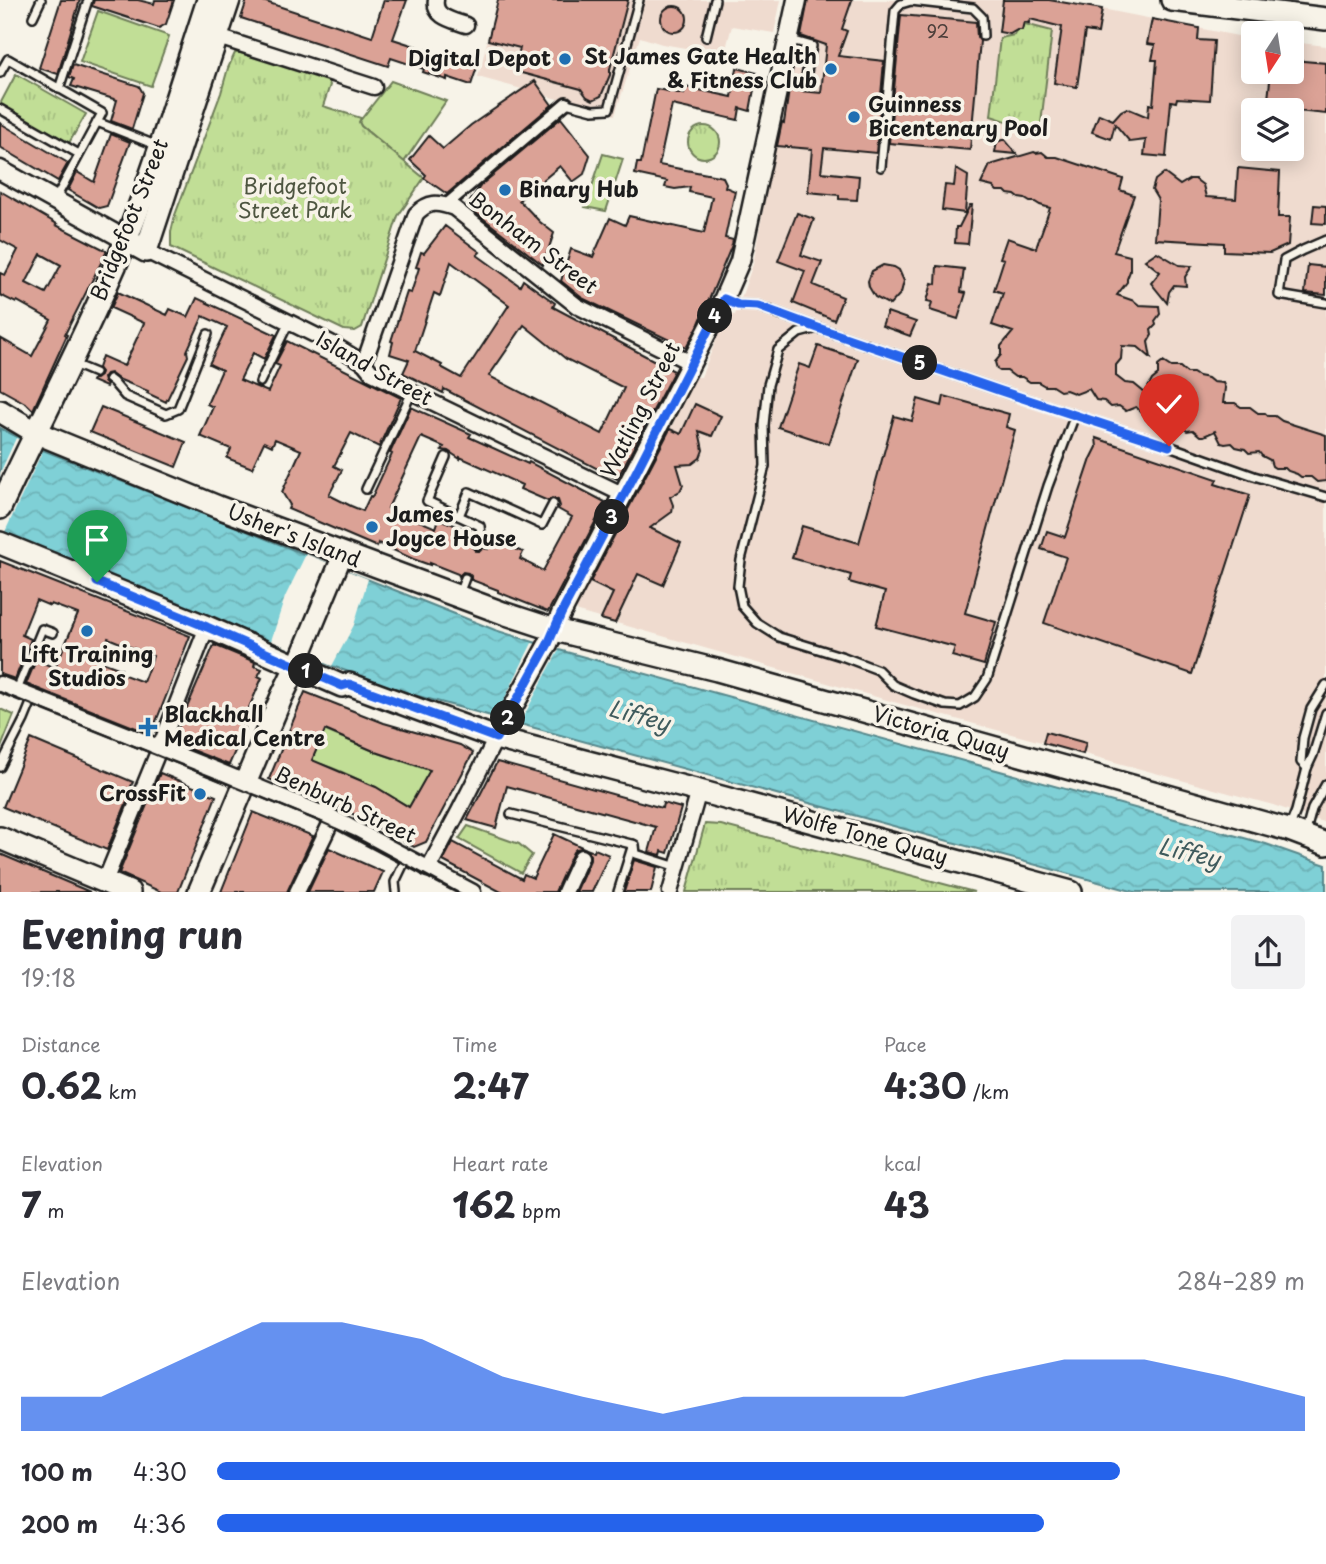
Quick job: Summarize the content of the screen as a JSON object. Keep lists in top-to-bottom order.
{
  "streets": {
    "main road": [
      "Bridgefoot Street",
      "Island Street",
      "Usher's Island",
      "Victoria Quay",
      "Wolfe Tone Quay"
    ],
    "street": ["Bonham Street", "Watling Street", "Benburb Street"]
  },
  "crossings": [
    ["Bridgefoot Street", "Island Street"],
    ["Bridgefoot Street", "Usher's Island"],
    ["Bonham Street", "Island Street"],
    ["Bonham Street", "Watling Street"],
    ["Island Street", "Watling Street"],
    ["Watling Street", "Usher's Island"],
    ["Watling Street", "Victoria Quay"],
    ["Watling Street", "Wolfe Tone Quay"],
    ["Usher's Island", "Victoria Quay"]
  ],
  "water": ["Liffey"],
  "parks": ["Bridgefoot Street Park"],
  "places": {
    "other": [
      "Digital Depot",
      "St James Gate Health & Fitness Club",
      "Guinness Bicentenary Pool",
      "Binary Hub",
      "James Joyce House",
      "Lift Training Studios",
      "CrossFit"
    ],
    "health": ["Blackhall Medical Centre"]
  },
  "house_numbers": ["92"],
  "north": "bottom",
  "page": {
    "pins": [
      "4",
      "5",
      "3",
      "1",
      "2"
    ],
    "heading": ["Evening run", "19:18"],
    "stats": [
      ["Distance", "0.62 km"],
      ["Time", "2:47"],
      ["Pace", "4:30 /km"],
      ["Elevation", "7 m"],
      ["Heart rate", "162 bpm"],
      ["kcal", "43"]
    ],
    "chart": ["Elevation", "284–289 m"],
    "list": [
      {
        "name": "100 m",
        "note": "4:30"
      },
      {
        "name": "200 m",
        "note": "4:36"
      }
    ]
  }
}
